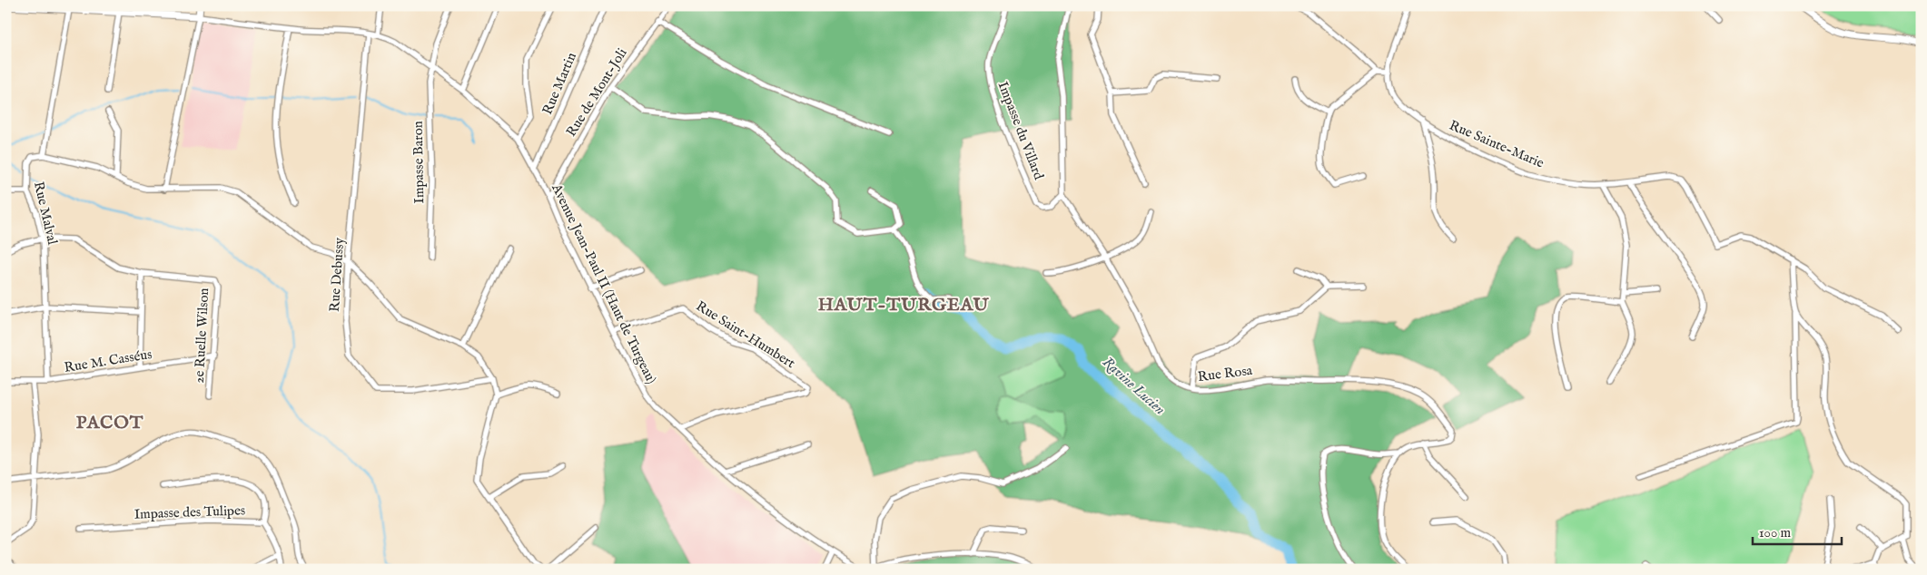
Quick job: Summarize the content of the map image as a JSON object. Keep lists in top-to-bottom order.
{
  "streets": {
    "street": [
      "Rue Martin",
      "Rue de Mont-Joli",
      "Impasse du Villard",
      "Rue Sainte-Marie",
      "Impasse Baron",
      "Rue Malval",
      "Rue Debussy",
      "Avenue Jean-Paul II (Haut de Turgeau)",
      "Rue Saint-Humbert",
      "2e Ruelle Wilson",
      "Rue M. Casséus",
      "Rue Rosa",
      "Impasse des Tulipes"
    ]
  },
  "crossings": [
    ["Rue Martin", "Avenue Jean-Paul II (Haut de Turgeau)"],
    ["Rue de Mont-Joli", "Avenue Jean-Paul II (Haut de Turgeau)"],
    ["Impasse du Villard", "Rue Rosa"],
    ["Impasse Baron", "Avenue Jean-Paul II (Haut de Turgeau)"],
    ["Rue Malval", "2e Ruelle Wilson"],
    ["Rue Malval", "Rue M. Casséus"],
    ["Rue Debussy", "Avenue Jean-Paul II (Haut de Turgeau)"],
    ["Avenue Jean-Paul II (Haut de Turgeau)", "Rue Saint-Humbert"],
    ["2e Ruelle Wilson", "Rue M. Casséus"]
  ],
  "districts": ["HAUT-TURGEAU", "PACOT"],
  "water": ["Ravine Lucien"],
  "scale_bar": "100 m"
}
